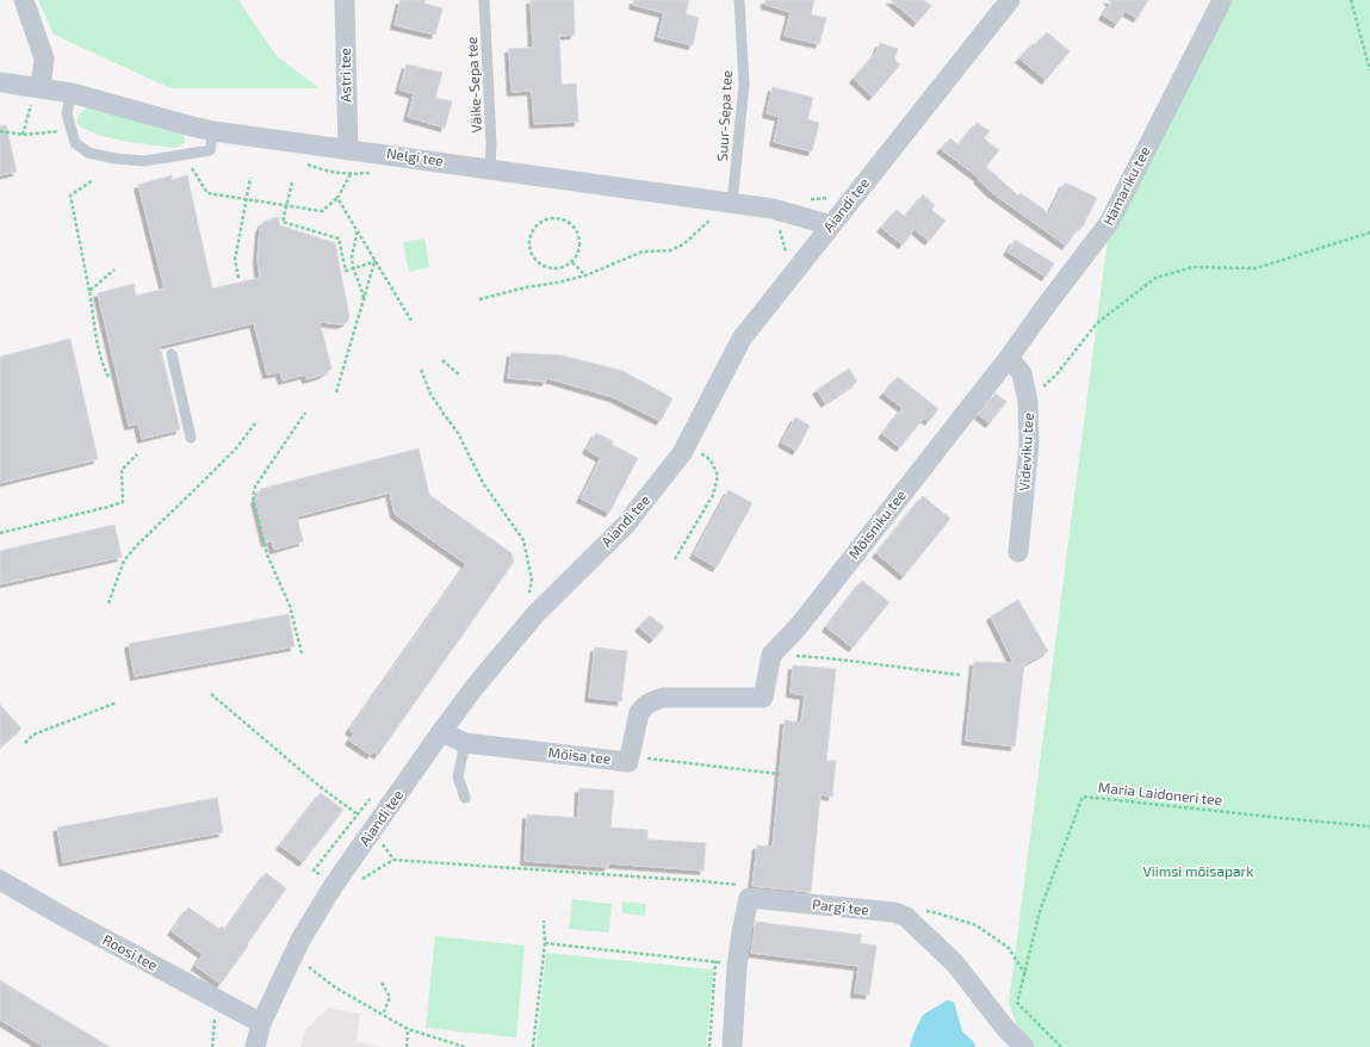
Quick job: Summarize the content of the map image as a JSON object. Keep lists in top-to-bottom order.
{
  "streets": {
    "street": [
      "Astri tee",
      "Nelgi tee",
      "Hämariku tee",
      "Aiandi tee",
      "Videviku tee",
      "Mõisniku tee",
      "Mõisa tee",
      "Pargi tee",
      "Roosi tee"
    ],
    "lane": ["Väike-Sepa tee", "Suur-Sepa tee"],
    "path": ["Maria Laidoneri tee"]
  },
  "crossings": [
    ["Astri tee", "Nelgi tee"],
    ["Väike-Sepa tee", "Nelgi tee"],
    ["Suur-Sepa tee", "Nelgi tee"],
    ["Nelgi tee", "Aiandi tee"],
    ["Hämariku tee", "Videviku tee"],
    ["Hämariku tee", "Mõisniku tee"],
    ["Aiandi tee", "Mõisa tee"],
    ["Aiandi tee", "Roosi tee"],
    ["Videviku tee", "Mõisniku tee"],
    ["Mõisniku tee", "Mõisa tee"]
  ],
  "parks": ["Viimsi mõisapark"]
}
